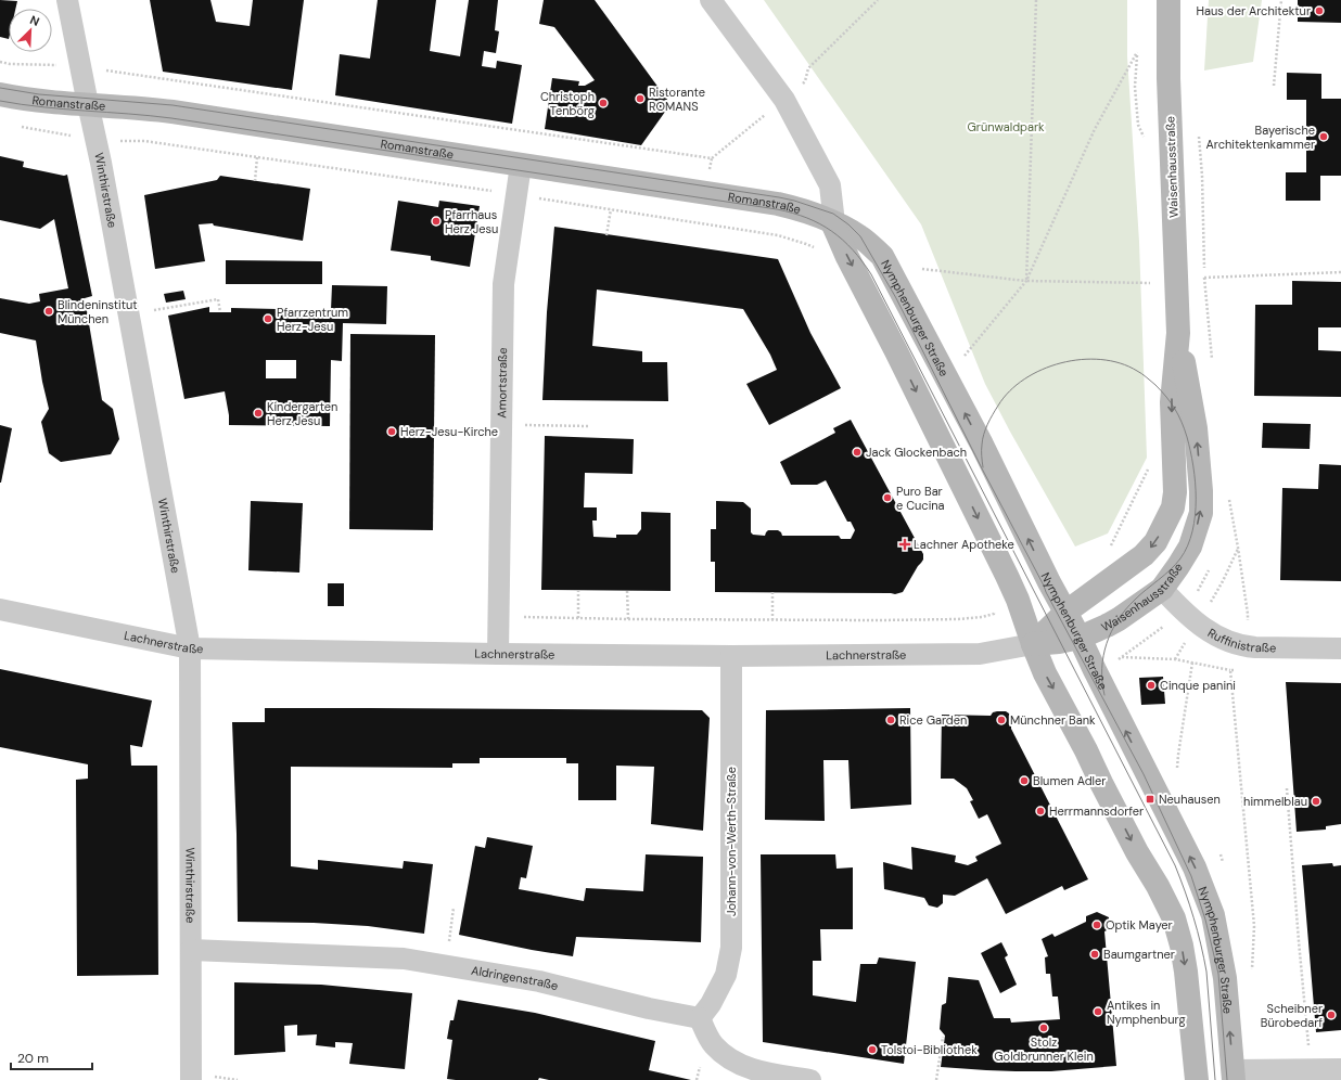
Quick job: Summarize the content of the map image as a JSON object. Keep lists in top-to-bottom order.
{
  "streets": {
    "main road": ["Romanstraße", "Waisenhausstraße", "Nymphenburger Straße"],
    "street": [
      "Winthirstraße",
      "Amortstraße",
      "Ruffinistraße",
      "Lachnerstraße",
      "Johann-von-Werth-Straße",
      "Aldringenstraße"
    ]
  },
  "crossings": [
    ["Romanstraße", "Winthirstraße"],
    ["Romanstraße", "Nymphenburger Straße"],
    ["Romanstraße", "Amortstraße"],
    ["Waisenhausstraße", "Nymphenburger Straße"],
    ["Waisenhausstraße", "Ruffinistraße"],
    ["Waisenhausstraße", "Lachnerstraße"],
    ["Winthirstraße", "Lachnerstraße"],
    ["Winthirstraße", "Aldringenstraße"],
    ["Amortstraße", "Lachnerstraße"],
    ["Lachnerstraße", "Johann-von-Werth-Straße"],
    ["Johann-von-Werth-Straße", "Aldringenstraße"]
  ],
  "parks": ["Grünwaldpark"],
  "places": {
    "other": [
      "Haus der Architektur",
      "Ristorante ROMANS",
      "Christoph Tenbörg",
      "Bayerische Architektenkammer",
      "Pfarrhaus Herz Jesu",
      "Blindeninstitut München",
      "Pfarrzentrum Herz-Jesu",
      "Kindergarten Herz Jesu",
      "Herz-Jesu-Kirche",
      "Jack Glockenbach",
      "Puro Bar e Cucina",
      "Cinque panini",
      "Rice Garden",
      "Münchner Bank",
      "Blumen Adler",
      "himmelblau",
      "Herrmannsdorfer",
      "Optik Mayer",
      "Baumgartner",
      "Antikes in Nymphenburg",
      "Scheibner Bürobedarf",
      "Stolz Goldbrunner Klein",
      "Tolstoi-Bibliothek"
    ],
    "health": ["Lachner Apotheke"],
    "transit": ["Neuhausen"]
  },
  "scale_bar": "20 m",
  "north": "top right"
}
